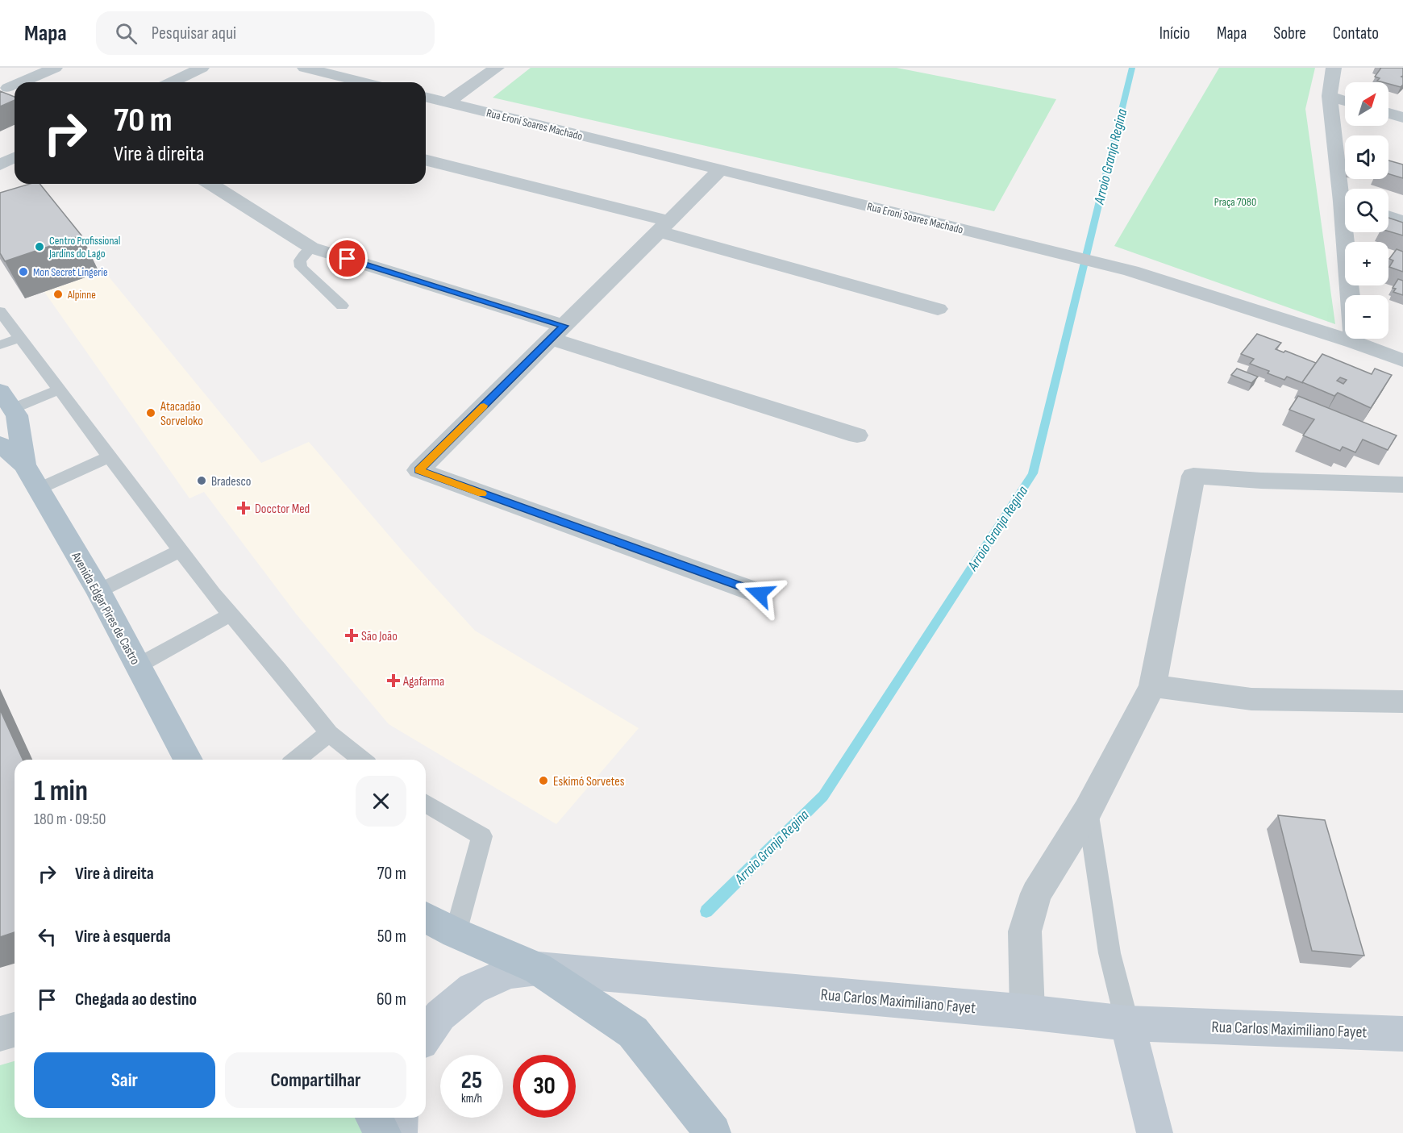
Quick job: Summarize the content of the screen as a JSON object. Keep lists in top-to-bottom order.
{
  "streets": {
    "main road": ["Avenida Edgar Pires de Castro"],
    "street": ["Rua Eroni Soares Machado", "Rua Carlos Maximiliano Fayet"]
  },
  "water": ["Arroio Granja Regina"],
  "parks": ["Praça 7080"],
  "places": {
    "other": [
      "Centro Profissional Jardins do Lago",
      "Mon Secret Lingerie",
      "Alpinne",
      "Atacadão Sorveloko",
      "Bradesco",
      "Eskimó Sorvetes"
    ],
    "health": ["Docctor Med", "São João", "Agafarma"]
  },
  "north": "top right",
  "page": {
    "header": "Mapa",
    "search": "Pesquisar aqui",
    "nav": [
      "Início",
      "Mapa",
      "Sobre",
      "Contato"
    ],
    "map_buttons": ["+", "−"],
    "turn": ["70 m", "Vire à direita"],
    "heading": ["1 min", "180 m · 09:50"],
    "list": [
      {
        "name": "Vire à direita",
        "value": "70 m"
      },
      {
        "name": "Vire à esquerda",
        "value": "50 m"
      },
      {
        "name": "Chegada ao destino",
        "value": "60 m"
      }
    ],
    "buttons": ["Sair", "Compartilhar"],
    "speed": "25 km/h",
    "limit": "30"
  }
}
